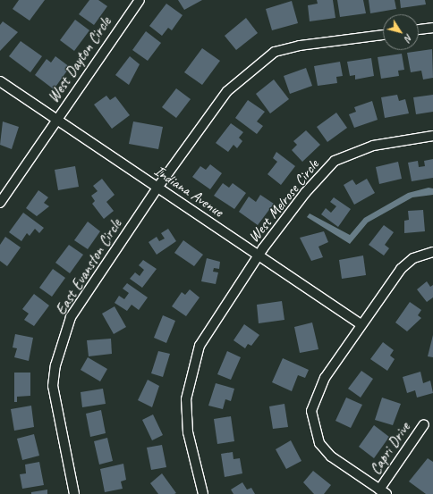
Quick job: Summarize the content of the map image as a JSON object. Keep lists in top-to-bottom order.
{
  "streets": {
    "street": [
      "West Dayton Circle",
      "Indiana Avenue",
      "West Melrose Circle",
      "East Evanston Circle",
      "Capri Drive"
    ]
  },
  "crossings": [
    ["West Dayton Circle", "Indiana Avenue"],
    ["Indiana Avenue", "West Melrose Circle"],
    ["Indiana Avenue", "East Evanston Circle"]
  ],
  "north": "bottom right"
}
